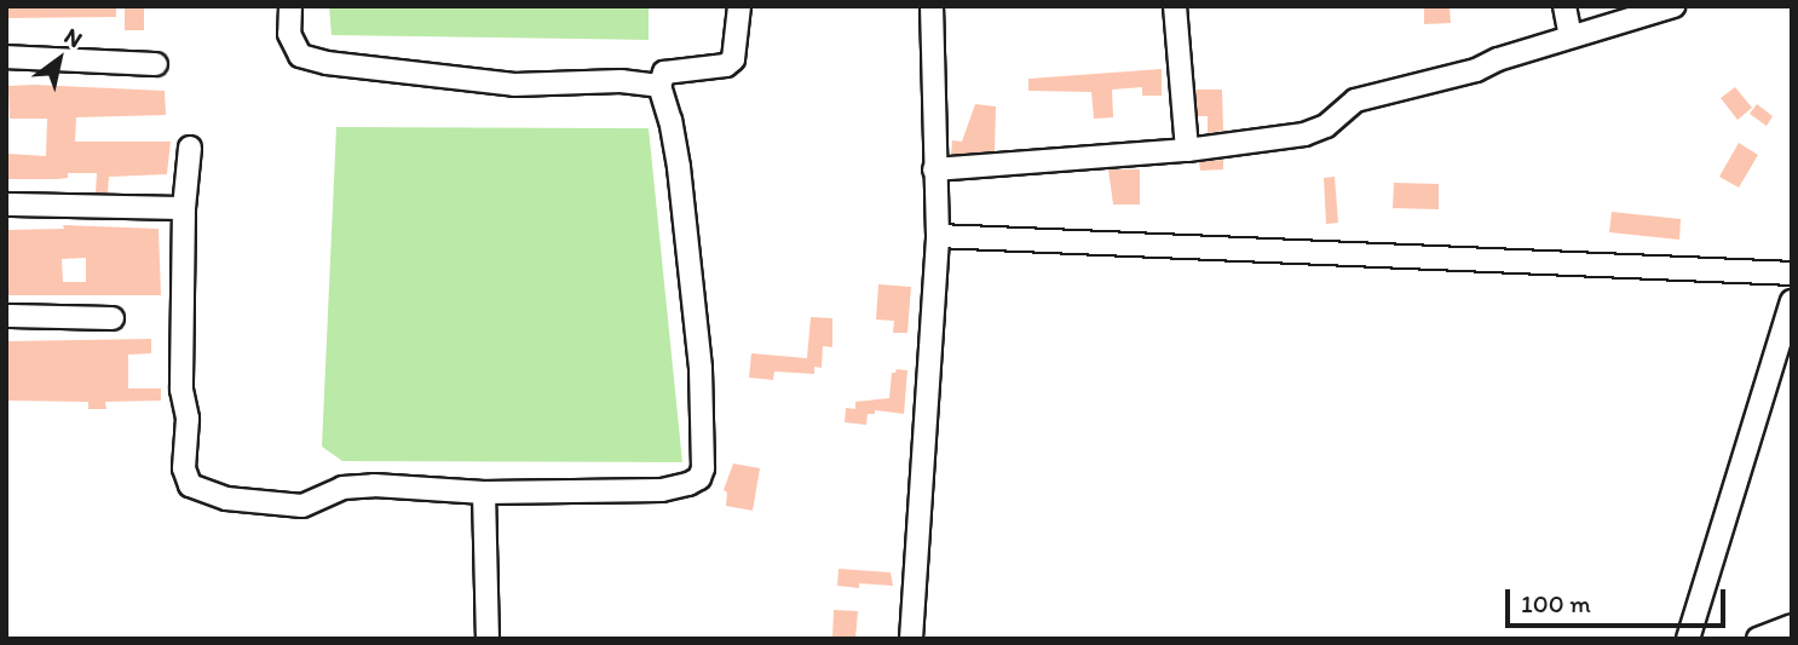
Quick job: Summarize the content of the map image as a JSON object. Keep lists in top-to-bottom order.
{
  "scale_bar": "100 m",
  "north": "top right"
}
